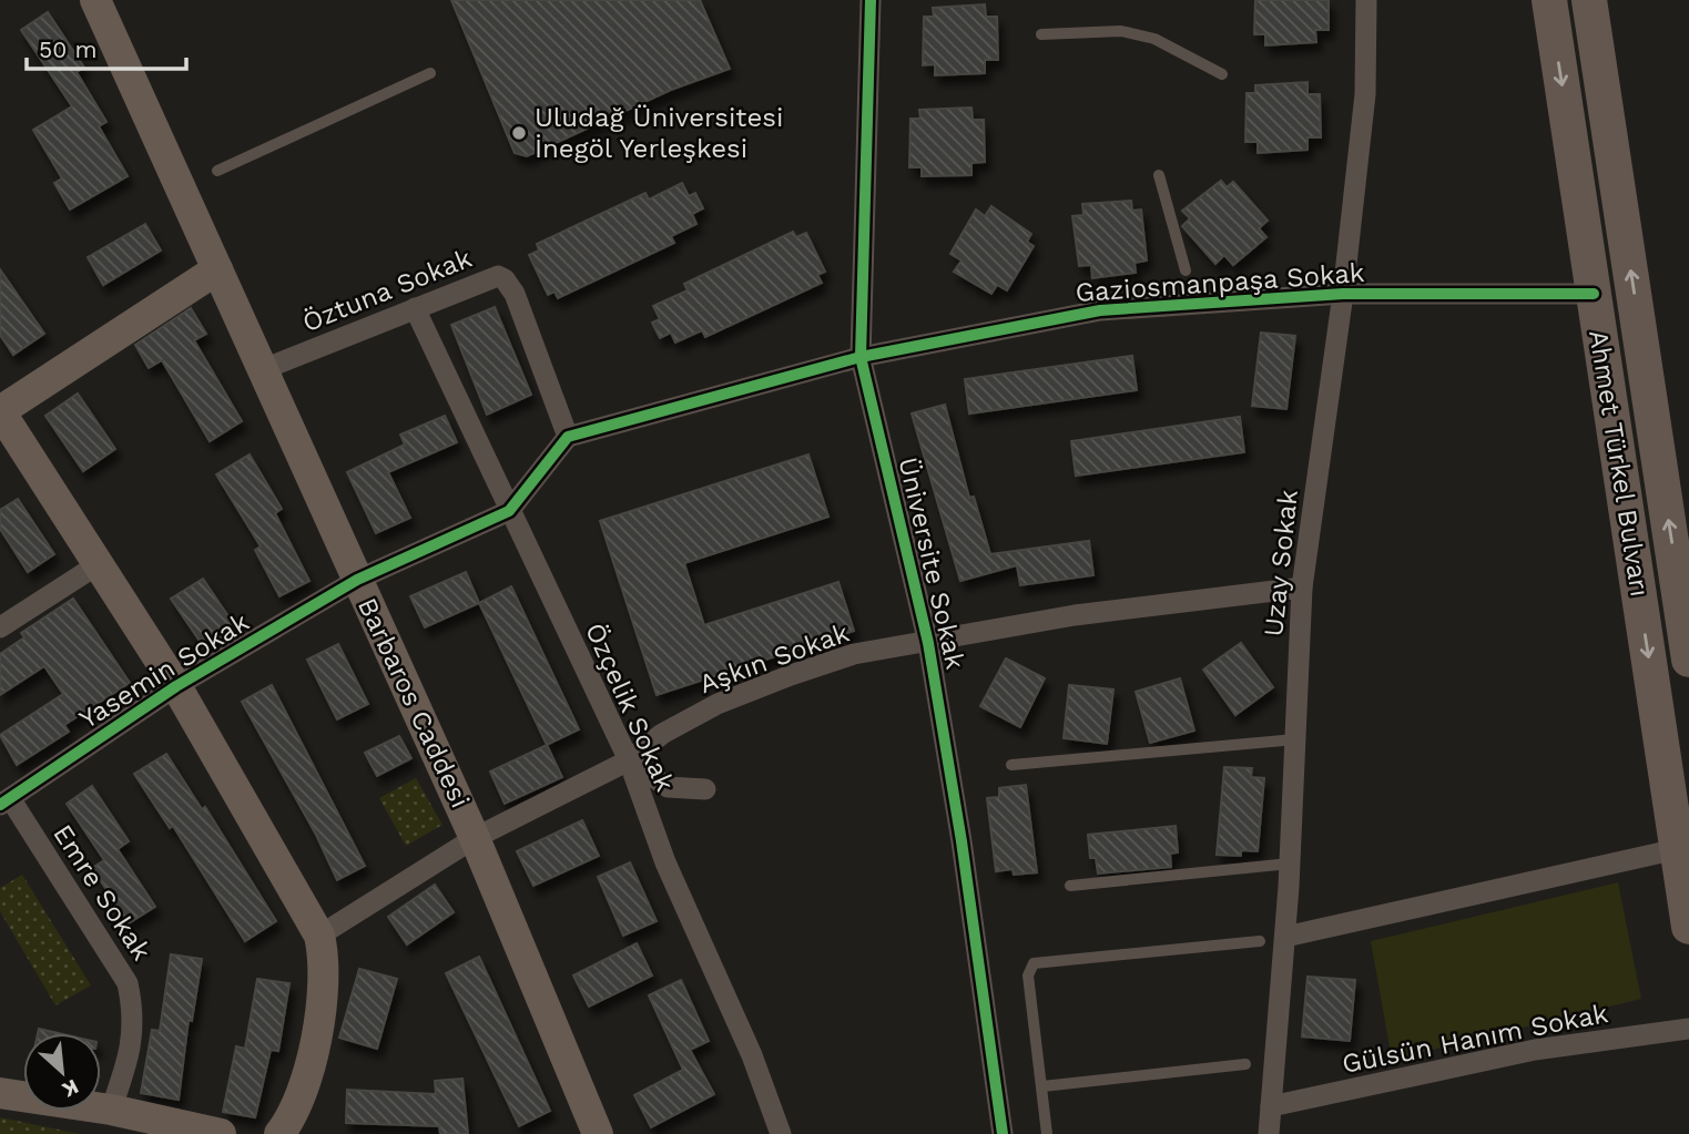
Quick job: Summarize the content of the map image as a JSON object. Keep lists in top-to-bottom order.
{
  "streets": {
    "main road": ["Ahmet Türkel Bulvarı", "Barbaros Caddesi"],
    "street": [
      "Gaziosmanpaşa Sokak",
      "Öztuna Sokak",
      "Üniversite Sokak",
      "Uzay Sokak",
      "Aşkın Sokak",
      "Yasemin Sokak",
      "Özçelik Sokak",
      "Emre Sokak",
      "Gülsün Hanım Sokak"
    ]
  },
  "crossings": [
    ["Gaziosmanpaşa Sokak", "Öztuna Sokak"],
    ["Gaziosmanpaşa Sokak", "Ahmet Türkel Bulvarı"],
    ["Gaziosmanpaşa Sokak", "Üniversite Sokak"],
    ["Gaziosmanpaşa Sokak", "Uzay Sokak"],
    ["Öztuna Sokak", "Barbaros Caddesi"],
    ["Öztuna Sokak", "Özçelik Sokak"],
    ["Üniversite Sokak", "Aşkın Sokak"],
    ["Uzay Sokak", "Aşkın Sokak"],
    ["Uzay Sokak", "Gülsün Hanım Sokak"],
    ["Aşkın Sokak", "Barbaros Caddesi"],
    ["Aşkın Sokak", "Özçelik Sokak"],
    ["Yasemin Sokak", "Barbaros Caddesi"],
    ["Yasemin Sokak", "Emre Sokak"]
  ],
  "places": ["Uludağ Üniversitesi İnegöl Yerleşkesi"],
  "scale_bar": "50 m",
  "north": "bottom right"
}
